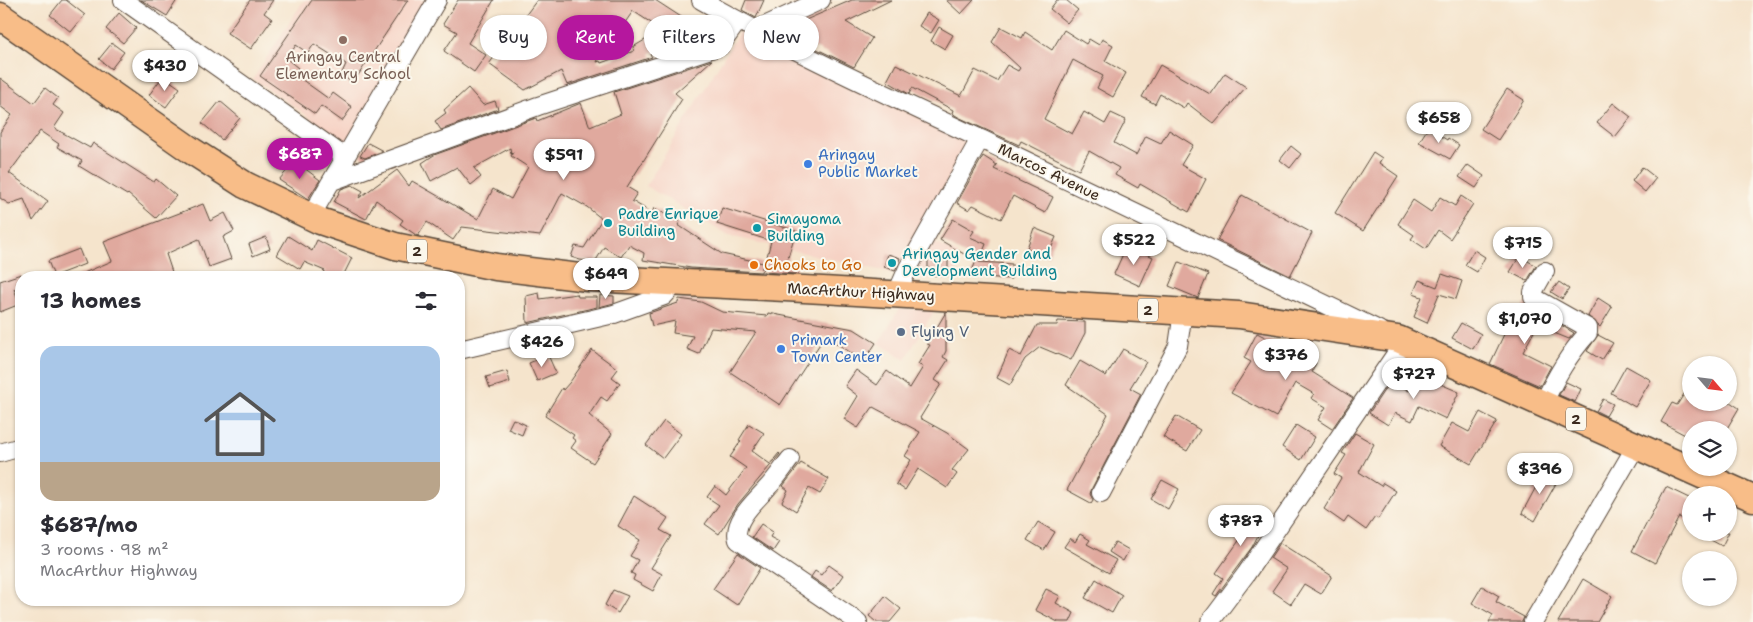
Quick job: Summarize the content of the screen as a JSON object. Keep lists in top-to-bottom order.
{
  "streets": {
    "highway": ["2", "MacArthur Highway"],
    "street": ["Marcos Avenue"]
  },
  "crossings": [
    ["Marcos Avenue", "MacArthur Highway"]
  ],
  "places": [
    "Aringay Central Elementary School",
    "Aringay Public Market",
    "Padre Enrique Building",
    "Simayoma Building",
    "Aringay Gender and Development Building",
    "Chooks to Go",
    "Flying V",
    "Primark Town Center"
  ],
  "north": "bottom right",
  "page": {
    "chip": [
      "Buy",
      "Rent",
      "Filters",
      "New"
    ],
    "price": [
      "$430",
      "$658",
      "$687",
      "$591",
      "$522",
      "$715",
      "$649",
      "$1,070",
      "$426",
      "$376",
      "$727",
      "$396",
      "$787"
    ],
    "heading": "13 homes",
    "list": [
      {
        "name": "$687/mo",
        "note": "3 rooms · 98 m² · MacArthur Highway"
      }
    ],
    "map_buttons": ["+", "−"]
  }
}
